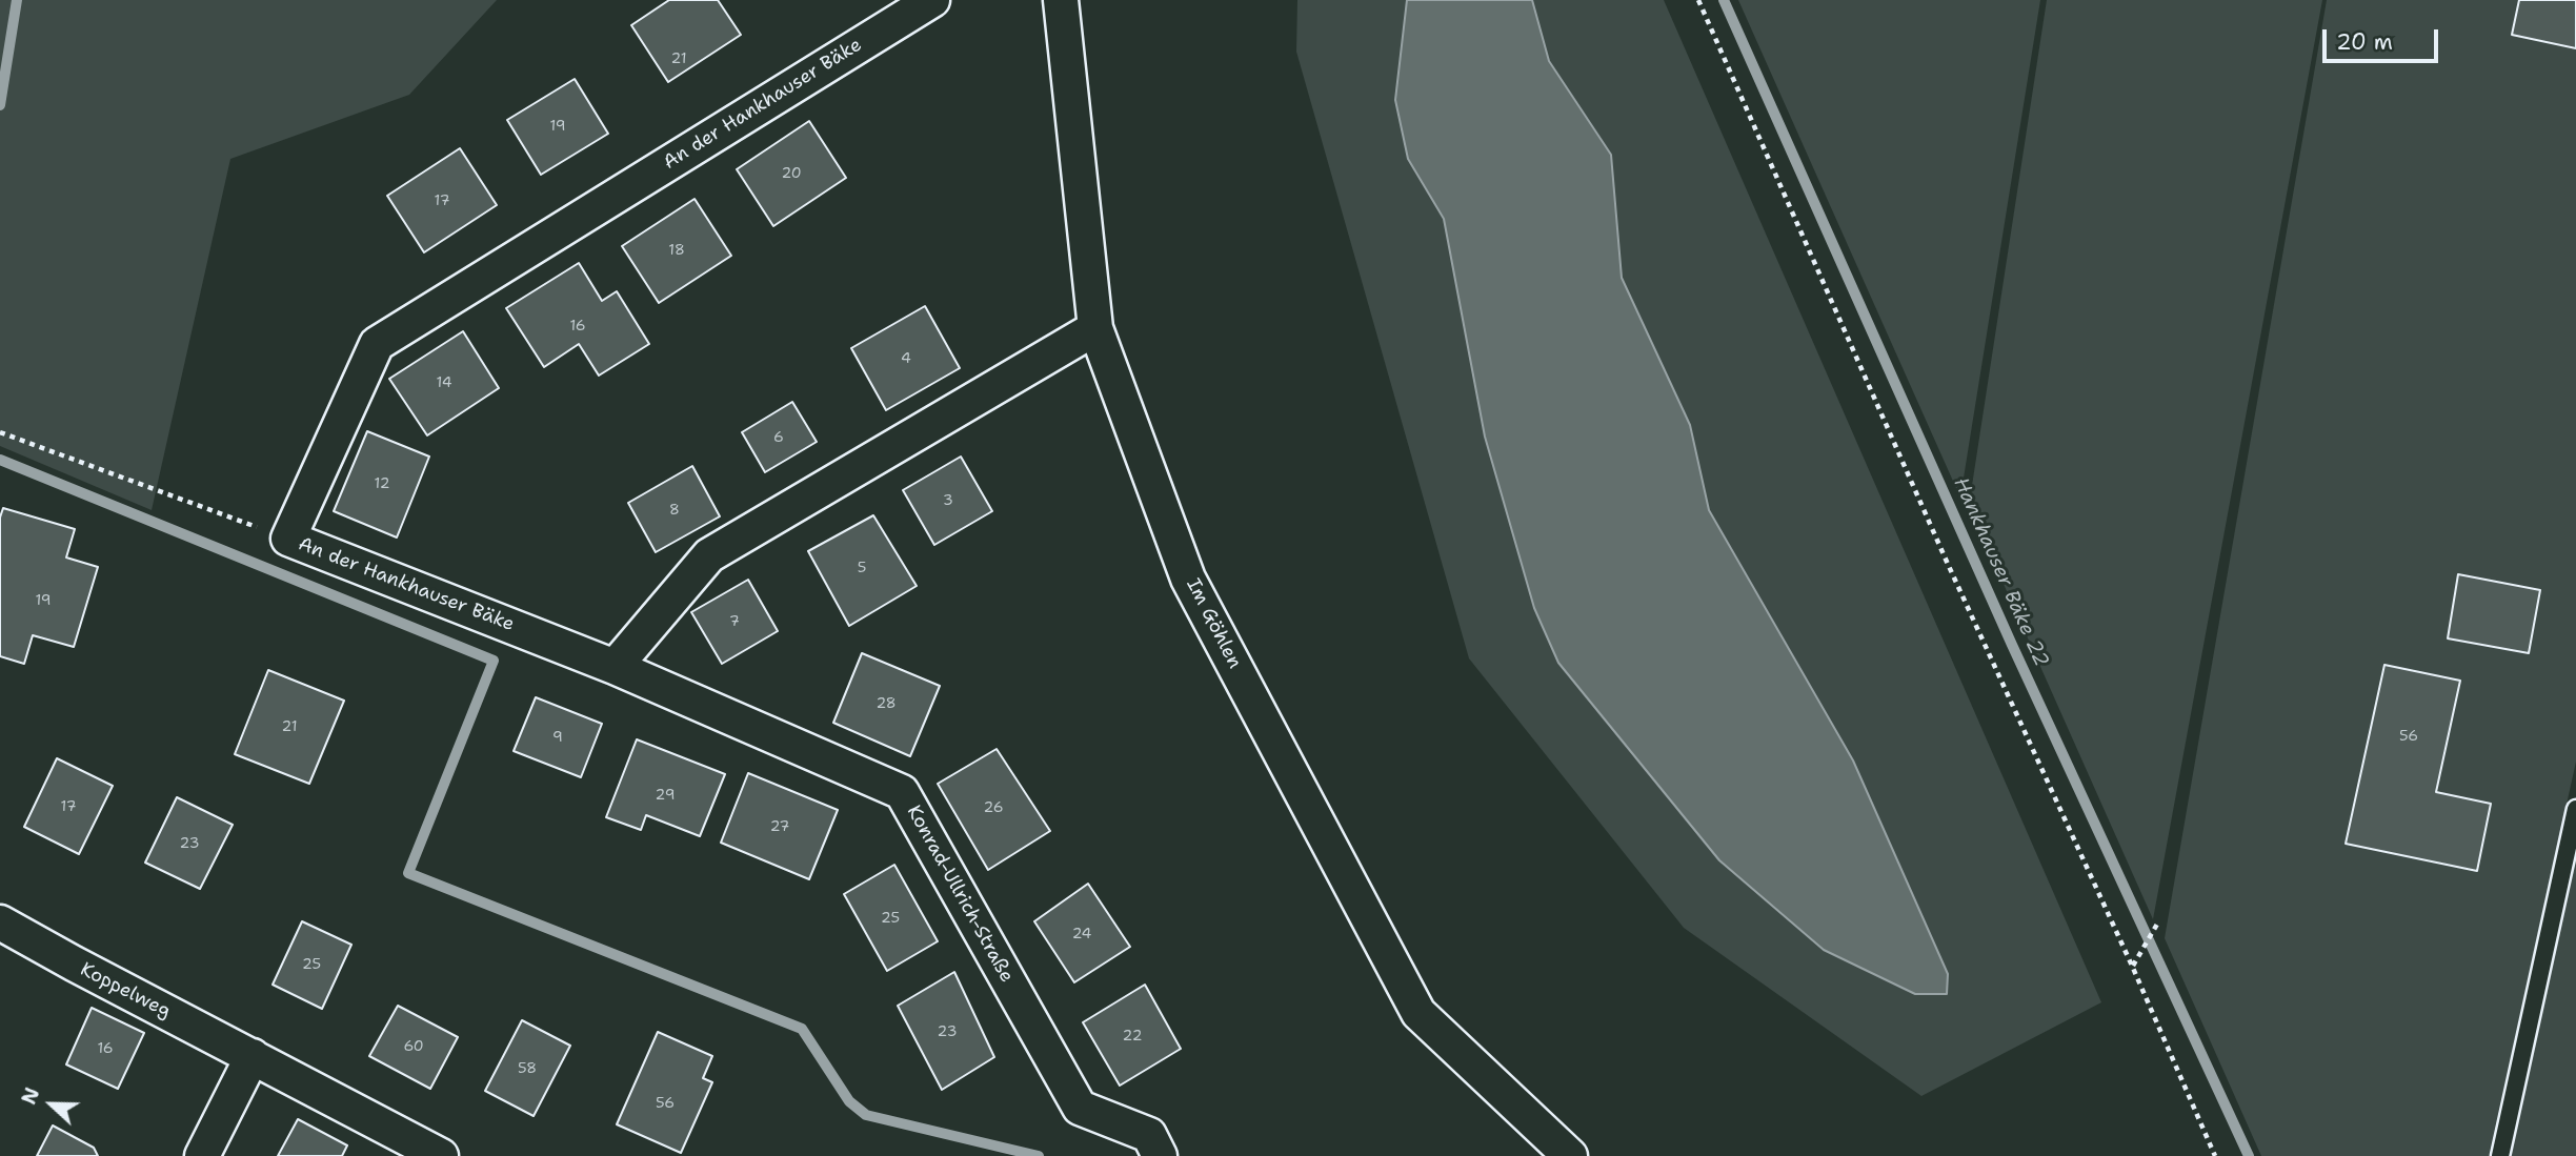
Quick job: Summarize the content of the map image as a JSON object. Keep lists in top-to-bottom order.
{
  "streets": {
    "street": [
      "An der Hankhauser Bäke",
      "Im Göhlen",
      "Konrad-Ullrich-Straße",
      "Koppelweg"
    ]
  },
  "crossings": [
    ["An der Hankhauser Bäke", "Konrad-Ullrich-Straße"]
  ],
  "water": ["Hankhauser Bäke 22"],
  "house_numbers": [
    "21",
    "19",
    "20",
    "17",
    "18",
    "16",
    "4",
    "14",
    "6",
    "12",
    "3",
    "8",
    "5",
    "19",
    "7",
    "28",
    "21",
    "56",
    "9",
    "29",
    "17",
    "26",
    "27",
    "23",
    "25",
    "24",
    "25",
    "23",
    "22",
    "60",
    "16",
    "58",
    "56"
  ],
  "scale_bar": "20 m",
  "north": "left"
}
